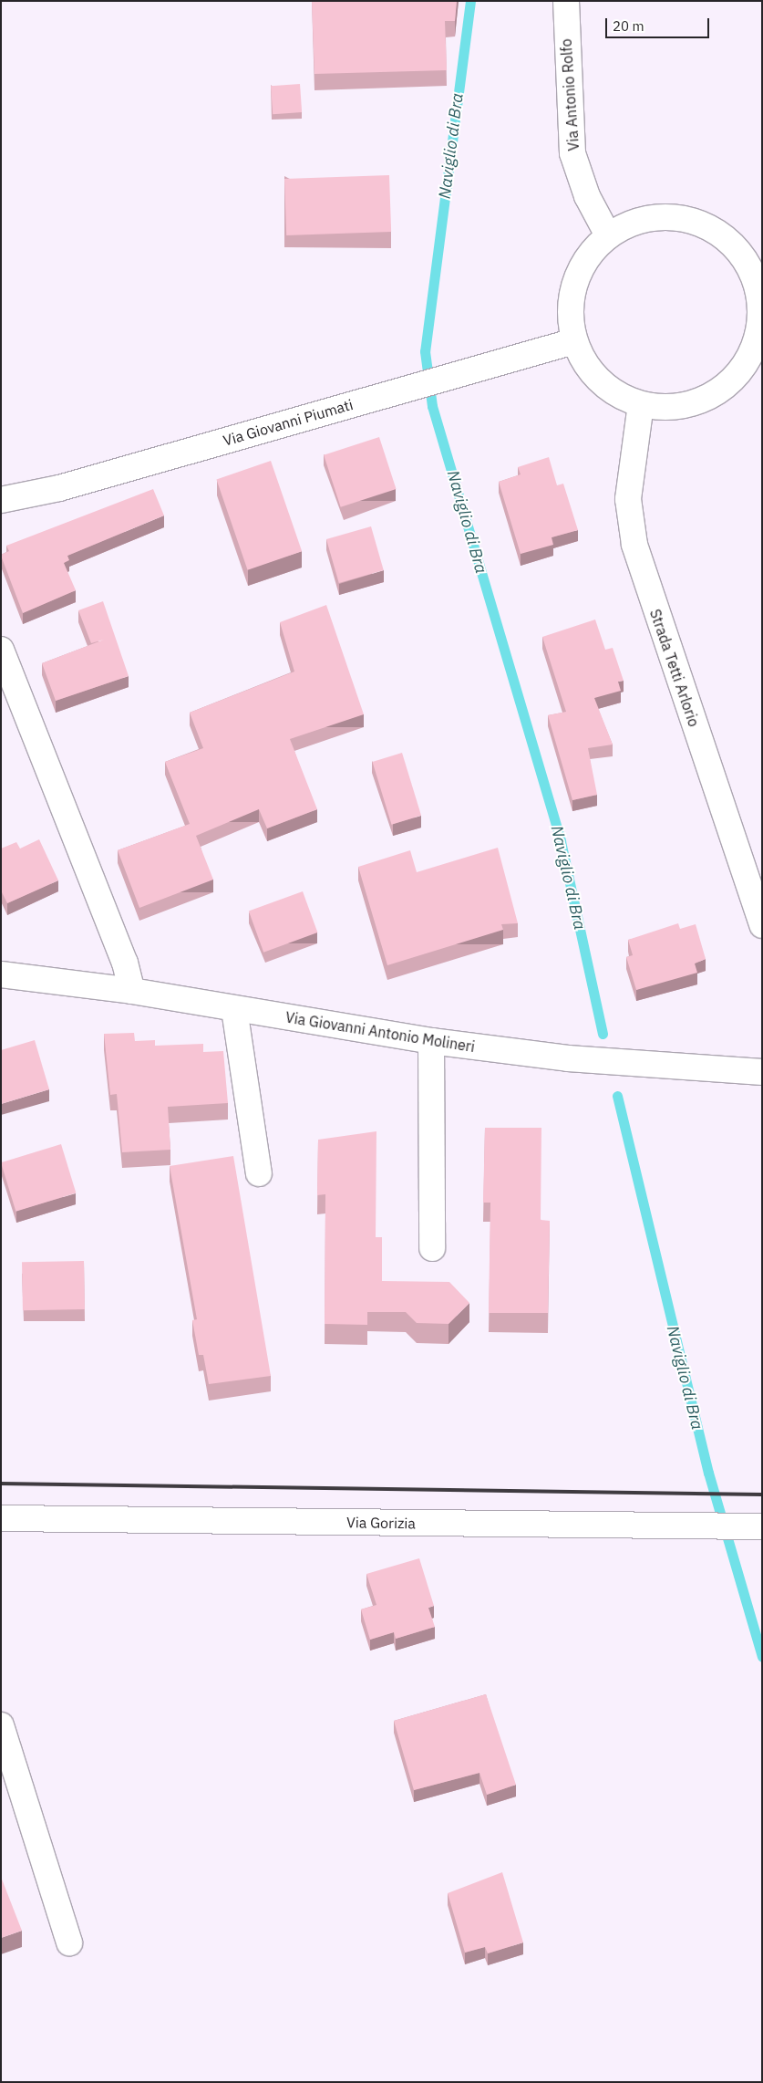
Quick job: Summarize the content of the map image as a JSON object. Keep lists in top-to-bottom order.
{
  "streets": {
    "street": [
      "Via Antonio Rolfo",
      "Via Giovanni Piumati",
      "Strada Tetti Arlorio",
      "Via Giovanni Antonio Molineri",
      "Via Gorizia"
    ]
  },
  "water": ["Naviglio di Bra"],
  "scale_bar": "20 m"
}
